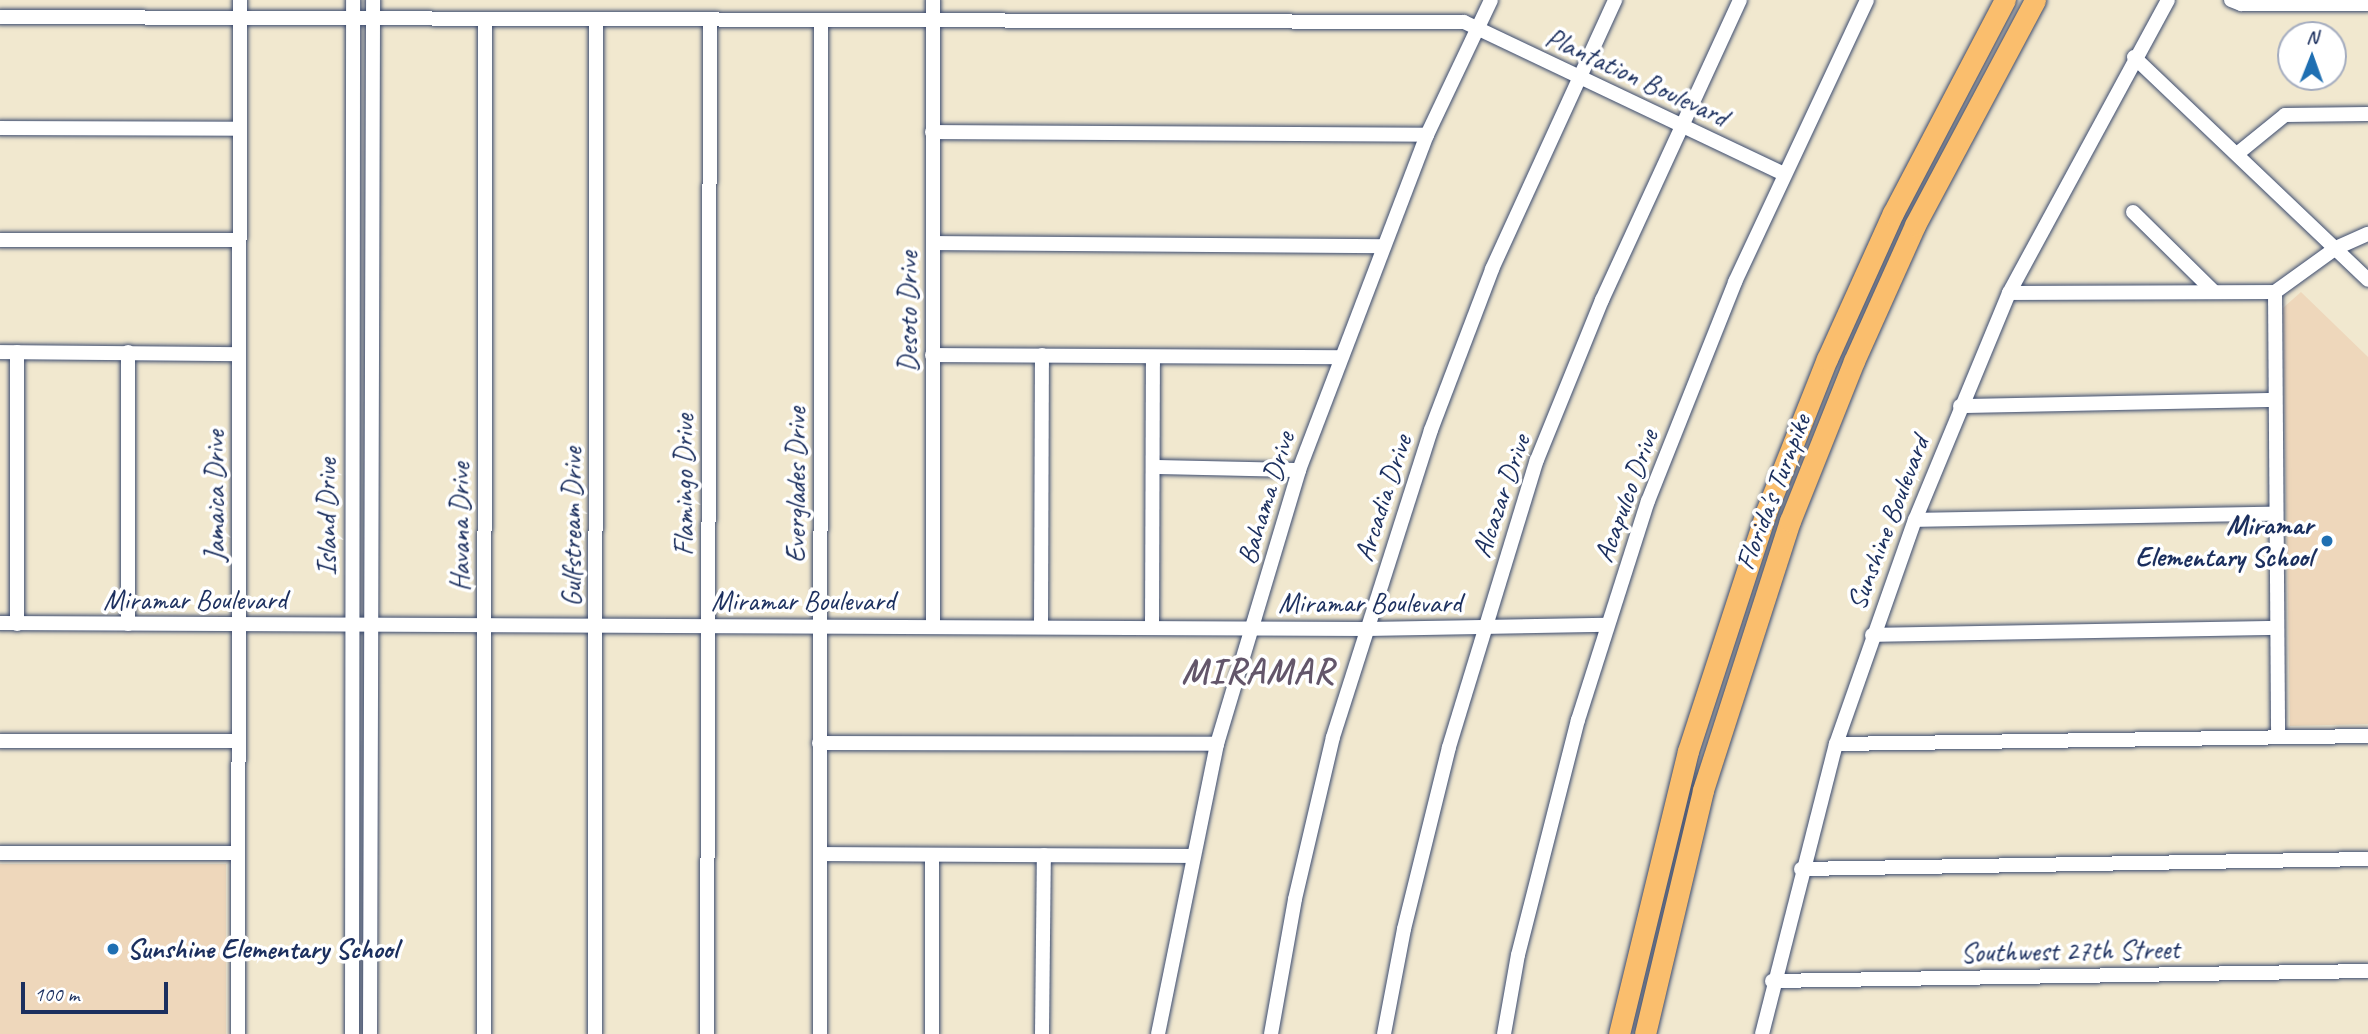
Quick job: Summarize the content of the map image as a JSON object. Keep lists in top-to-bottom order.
{
  "streets": {
    "highway": ["Florida's Turnpike"],
    "street": [
      "Plantation Boulevard",
      "Desoto Drive",
      "Flamingo Drive",
      "Everglades Drive",
      "Jamaica Drive",
      "Alcazar Drive",
      "Acapulco Drive",
      "Bahama Drive",
      "Arcadia Drive",
      "Island Drive",
      "Sunshine Boulevard",
      "Havana Drive",
      "Gulfstream Drive",
      "Miramar Boulevard",
      "Southwest 27th Street"
    ]
  },
  "crossings": [
    ["Plantation Boulevard", "Desoto Drive"],
    ["Plantation Boulevard", "Flamingo Drive"],
    ["Plantation Boulevard", "Everglades Drive"],
    ["Plantation Boulevard", "Jamaica Drive"],
    ["Plantation Boulevard", "Alcazar Drive"],
    ["Plantation Boulevard", "Acapulco Drive"],
    ["Plantation Boulevard", "Bahama Drive"],
    ["Plantation Boulevard", "Arcadia Drive"],
    ["Plantation Boulevard", "Island Drive"],
    ["Plantation Boulevard", "Havana Drive"],
    ["Plantation Boulevard", "Gulfstream Drive"],
    ["Desoto Drive", "Miramar Boulevard"],
    ["Flamingo Drive", "Miramar Boulevard"],
    ["Everglades Drive", "Miramar Boulevard"],
    ["Jamaica Drive", "Miramar Boulevard"],
    ["Alcazar Drive", "Miramar Boulevard"],
    ["Acapulco Drive", "Miramar Boulevard"],
    ["Bahama Drive", "Miramar Boulevard"],
    ["Arcadia Drive", "Miramar Boulevard"],
    ["Island Drive", "Miramar Boulevard"],
    ["Sunshine Boulevard", "Southwest 27th Street"],
    ["Havana Drive", "Miramar Boulevard"],
    ["Gulfstream Drive", "Miramar Boulevard"]
  ],
  "districts": ["MIRAMAR"],
  "places": ["Miramar Elementary School", "Sunshine Elementary School"],
  "scale_bar": "100 m",
  "north": "top"
}
